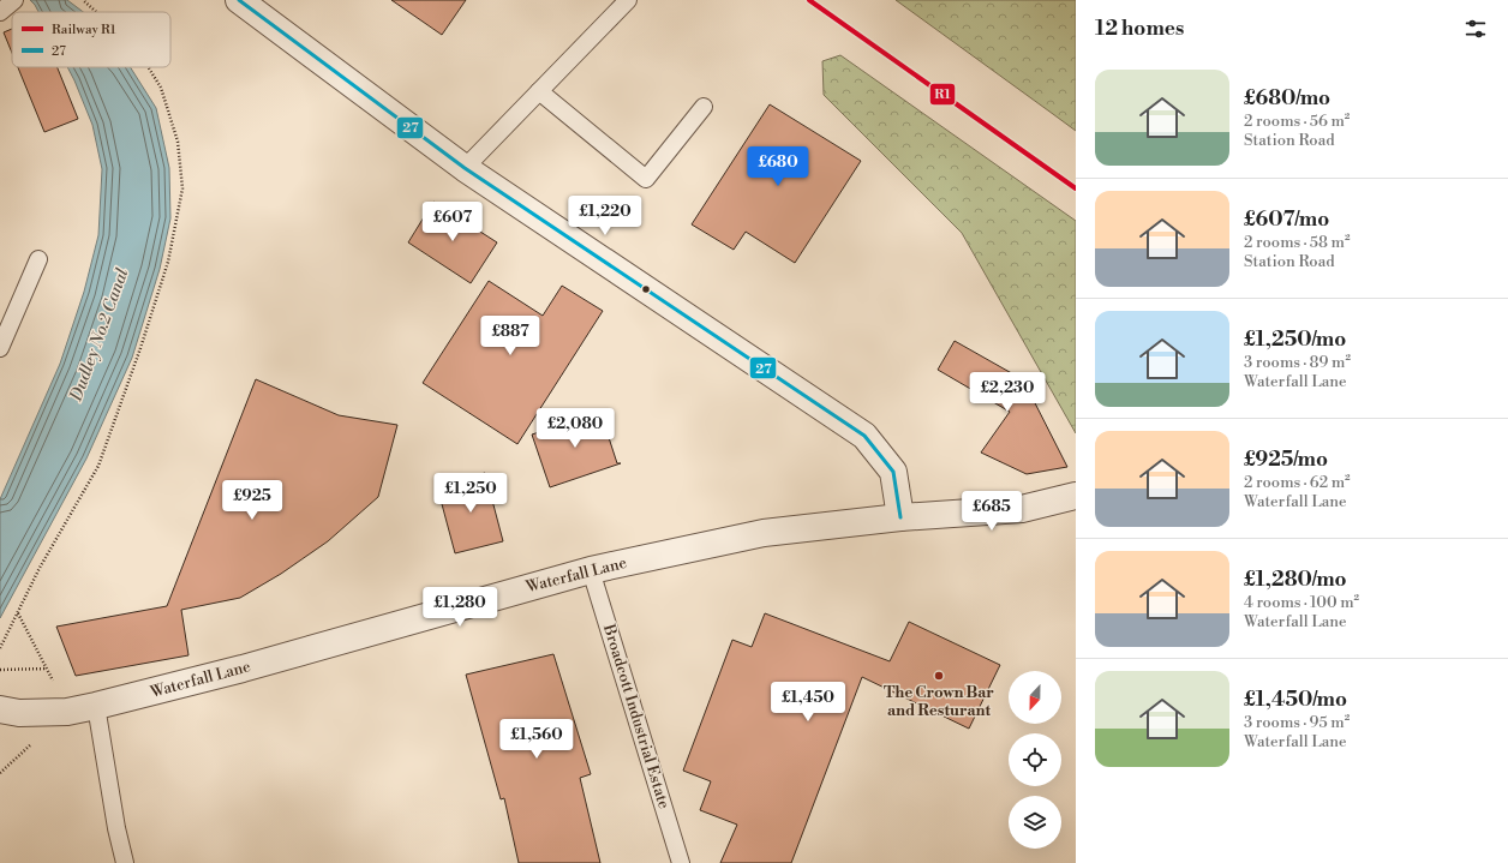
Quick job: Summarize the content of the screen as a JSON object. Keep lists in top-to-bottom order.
{
  "streets": {
    "street": ["Waterfall Lane"],
    "lane": ["Broadcott Industrial Estate"]
  },
  "crossings": [
    ["Waterfall Lane", "Broadcott Industrial Estate"]
  ],
  "water": ["Dudley No.2 Canal"],
  "places": ["The Crown Bar and Resturant"],
  "lines": ["rail line R1", "transit line 27"],
  "legend": ["Railway R1", "27"],
  "north": "bottom",
  "page": {
    "heading": "12 homes",
    "list": [
      {
        "name": "£680/mo",
        "note": "2 rooms · 56 m² · Station Road"
      },
      {
        "name": "£607/mo",
        "note": "2 rooms · 58 m² · Station Road"
      },
      {
        "name": "£1,250/mo",
        "note": "3 rooms · 89 m² · Waterfall Lane"
      },
      {
        "name": "£925/mo",
        "note": "2 rooms · 62 m² · Waterfall Lane"
      },
      {
        "name": "£1,280/mo",
        "note": "4 rooms · 100 m² · Waterfall Lane"
      },
      {
        "name": "£1,450/mo",
        "note": "3 rooms · 95 m² · Waterfall Lane"
      }
    ],
    "price": [
      "£680",
      "£1,220",
      "£607",
      "£887",
      "£2,230",
      "£2,080",
      "£1,250",
      "£925",
      "£685",
      "£1,280",
      "£1,450",
      "£1,560"
    ]
  }
}
